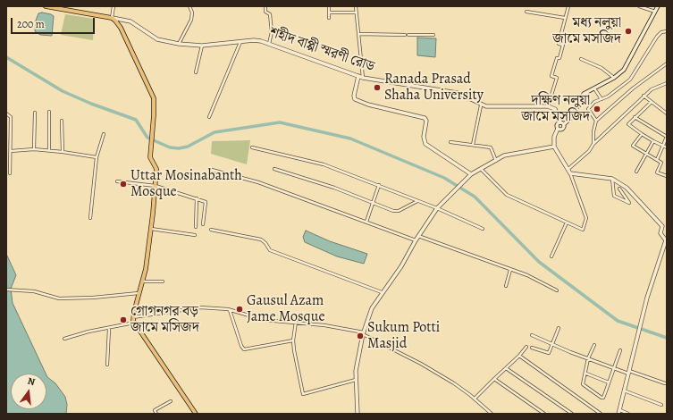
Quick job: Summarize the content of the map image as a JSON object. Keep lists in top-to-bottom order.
{
  "streets": {
    "street": ["শহীদ বাপ্পী স্মরণী রোড"]
  },
  "places": [
    "মধ্য নলুয়া জামে মসজিদ",
    "Ranada Prasad Shaha University",
    "দক্ষিণ নলুয়া জামে মসজিদ",
    "Uttar Mosinabanth Mosque",
    "Gausul Azam Jame Mosque",
    "গোগনগর বড় জামে মসিজদ",
    "Sukum Potti Masjid"
  ],
  "scale_bar": "200 m",
  "north": "top"
}
